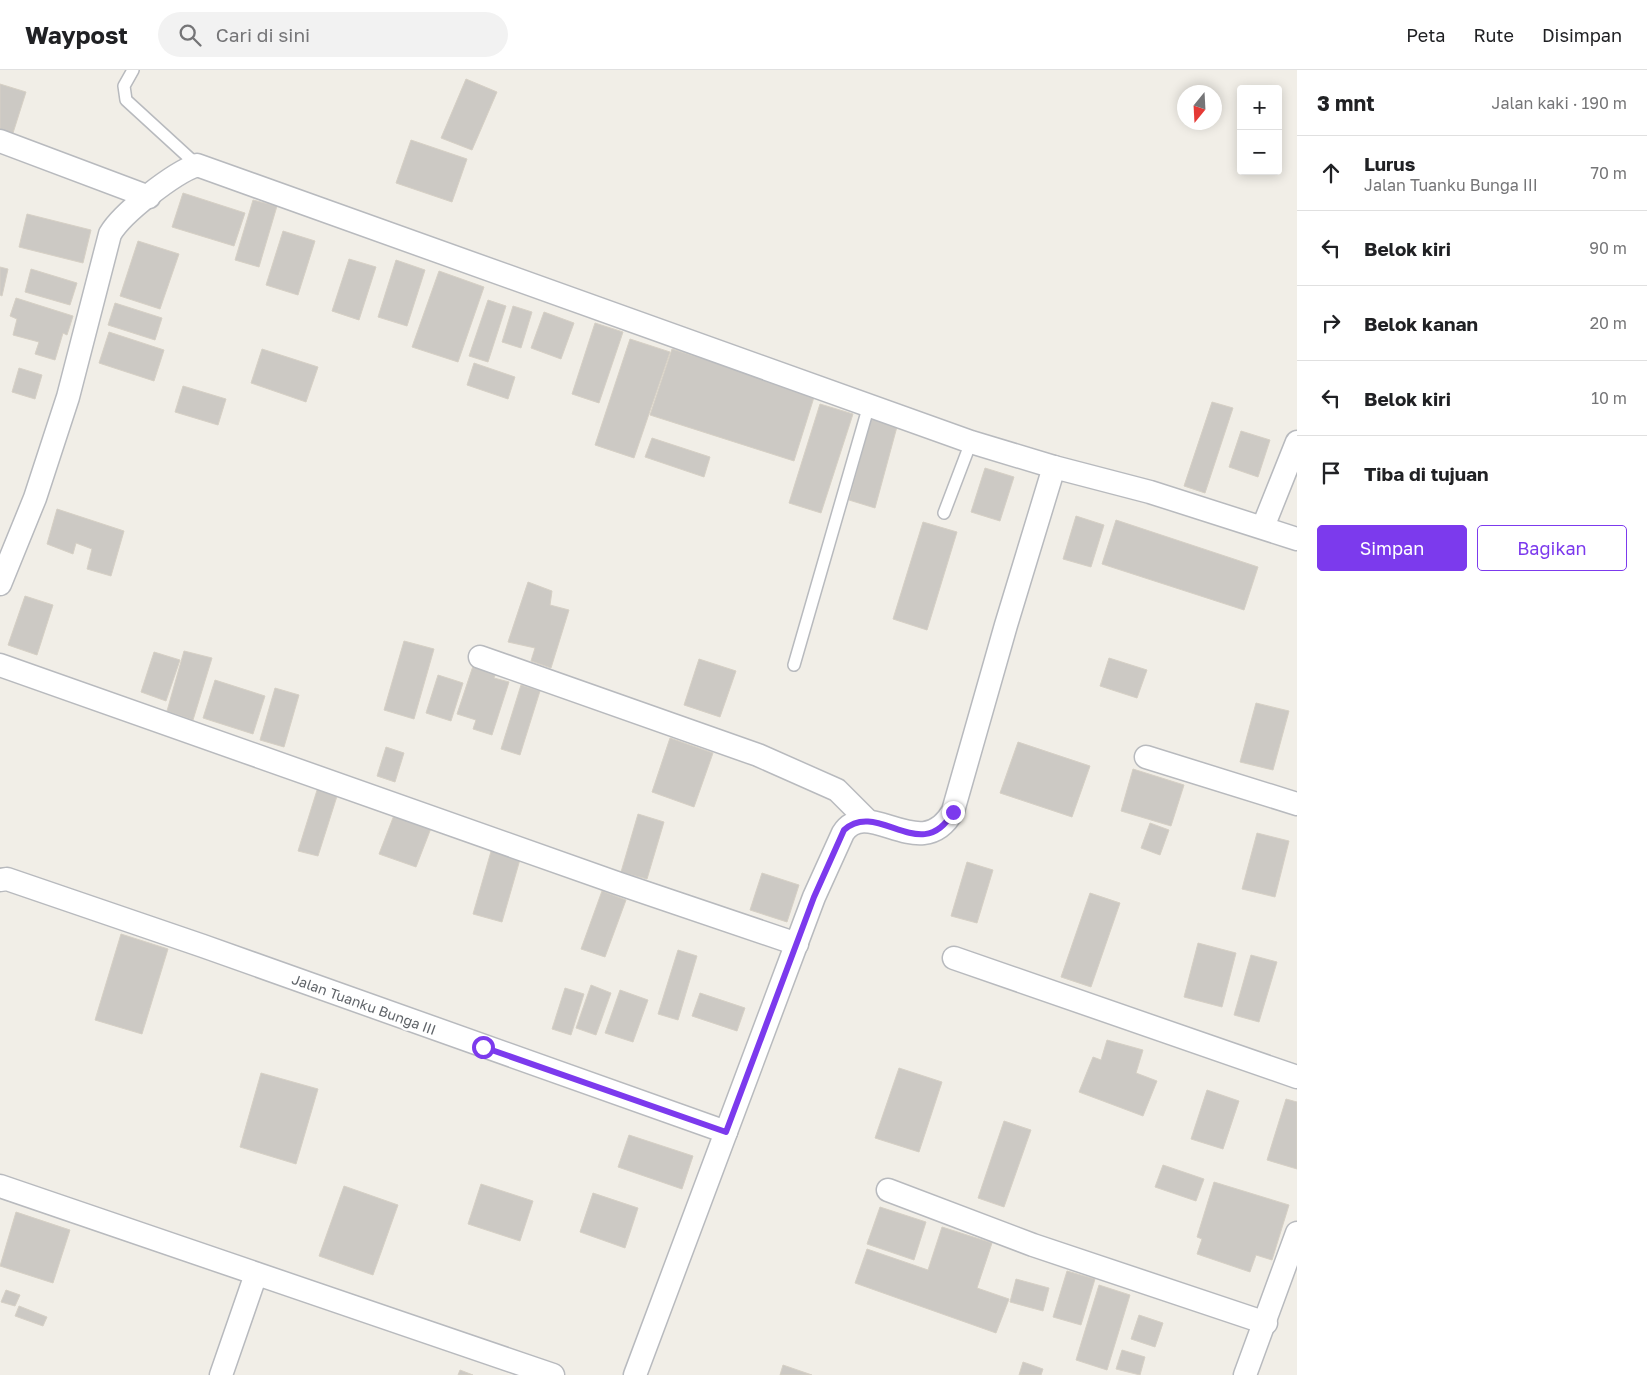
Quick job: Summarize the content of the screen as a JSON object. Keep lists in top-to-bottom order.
{
  "streets": {
    "street": ["Jalan Tuanku Bunga III"]
  },
  "north": "bottom",
  "page": {
    "header": "Waypost",
    "search": "Cari di sini",
    "nav": ["Peta", "Rute", "Disimpan"],
    "heading": ["3 mnt", "Jalan kaki · 190 m"],
    "map_buttons": ["+", "−"],
    "list": [
      ["Lurus", "Jalan Tuanku Bunga III", "70 m"],
      ["Belok kiri", "90 m"],
      ["Belok kanan", "20 m"],
      ["Belok kiri", "10 m"],
      "Tiba di tujuan"
    ],
    "buttons": ["Simpan", "Bagikan"]
  }
}
